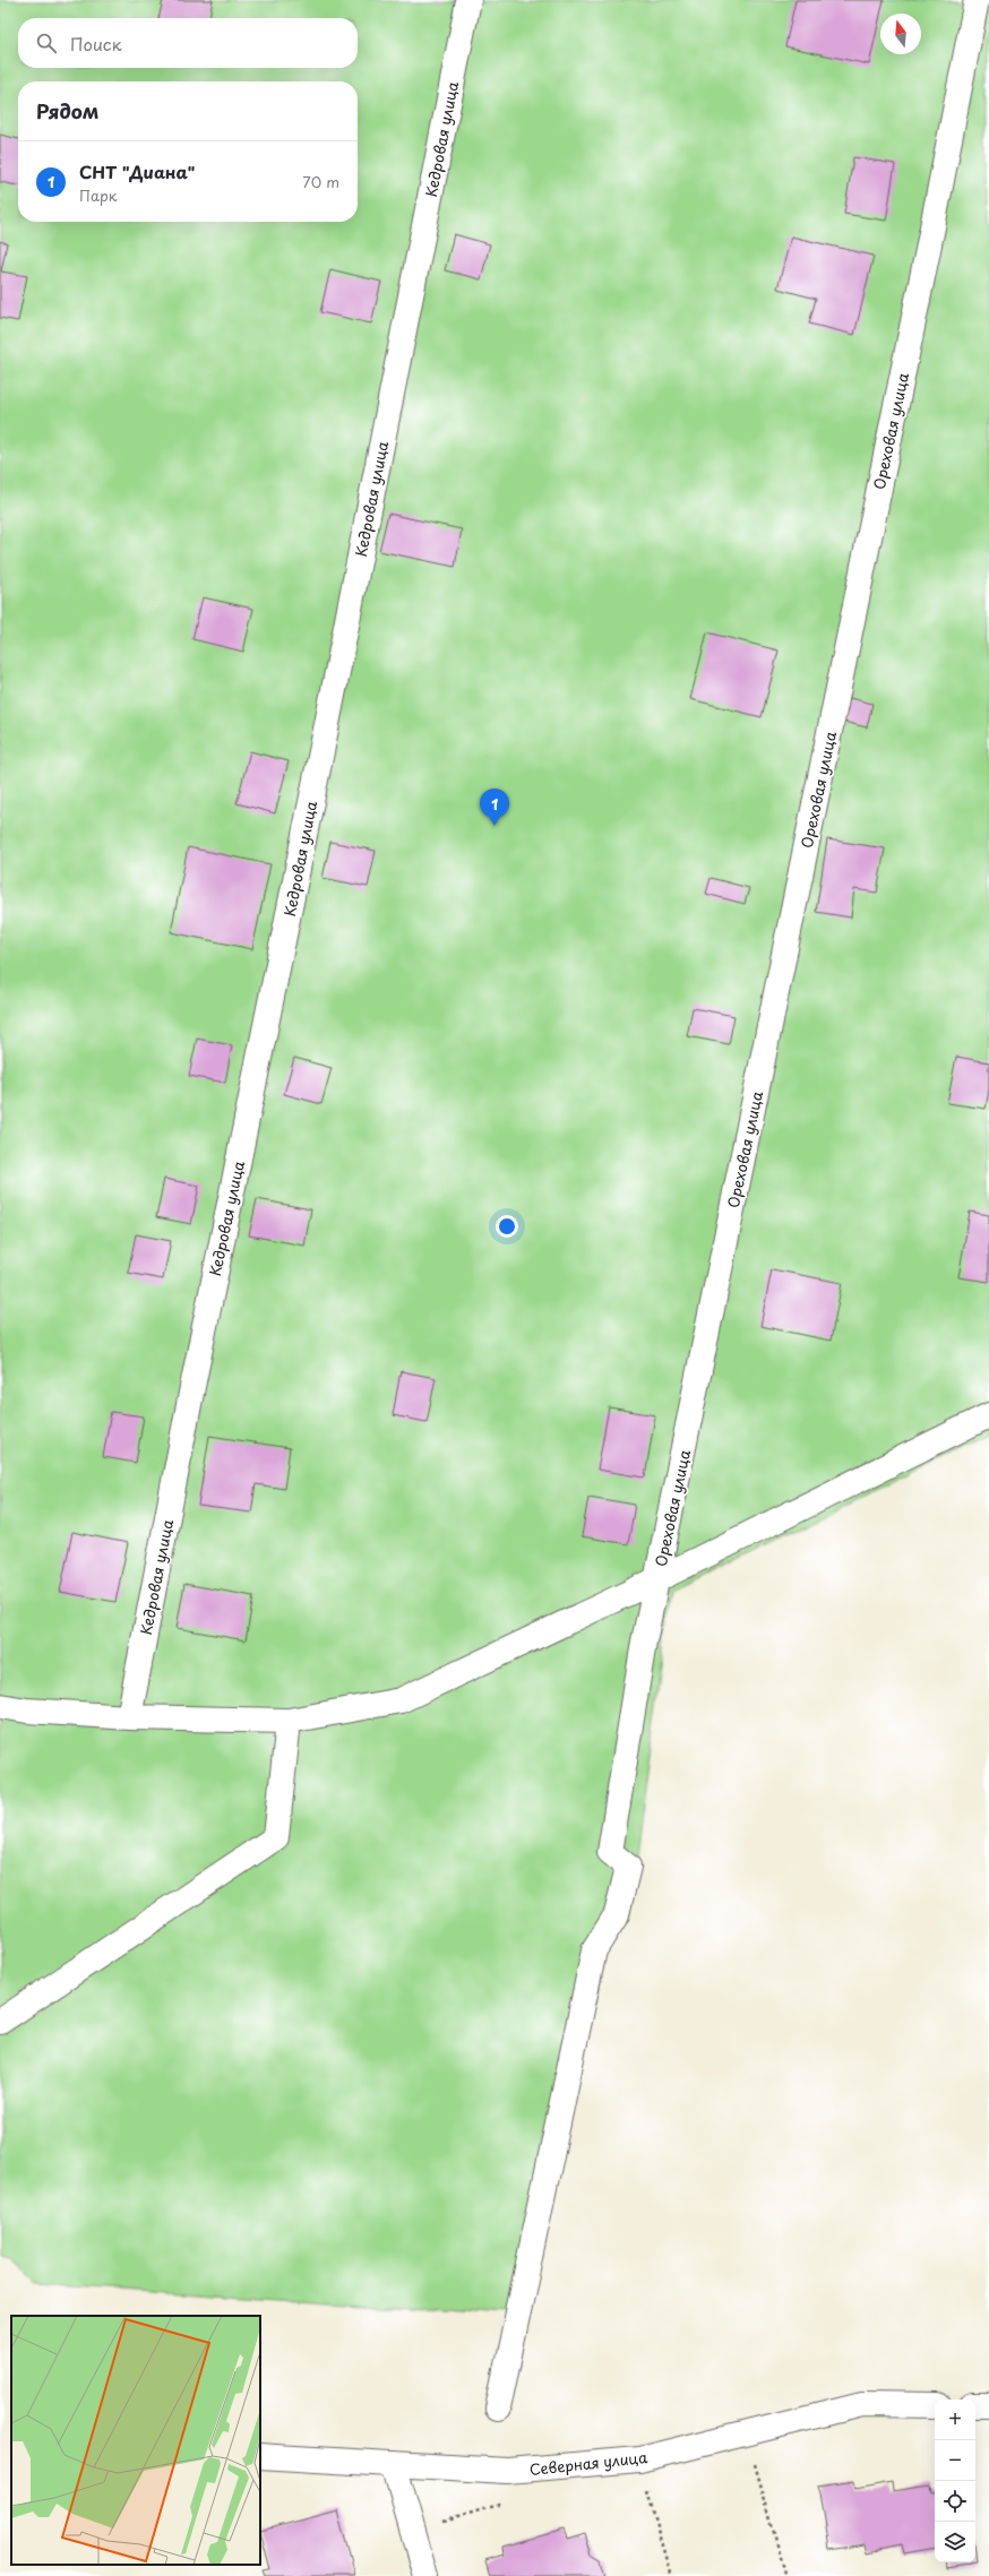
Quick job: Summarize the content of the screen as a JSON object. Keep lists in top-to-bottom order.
{
  "streets": {
    "street": ["Кедровая улица", "Ореховая улица", "Северная улица"]
  },
  "north": "top",
  "page": {
    "search": "Поиск",
    "heading": "Рядом",
    "list": [
      {
        "mark": "1",
        "name": "СНТ \"Диана\"",
        "note": "Парк",
        "value": "70 m"
      }
    ],
    "pins": "1",
    "map_buttons": ["+", "−"]
  }
}
